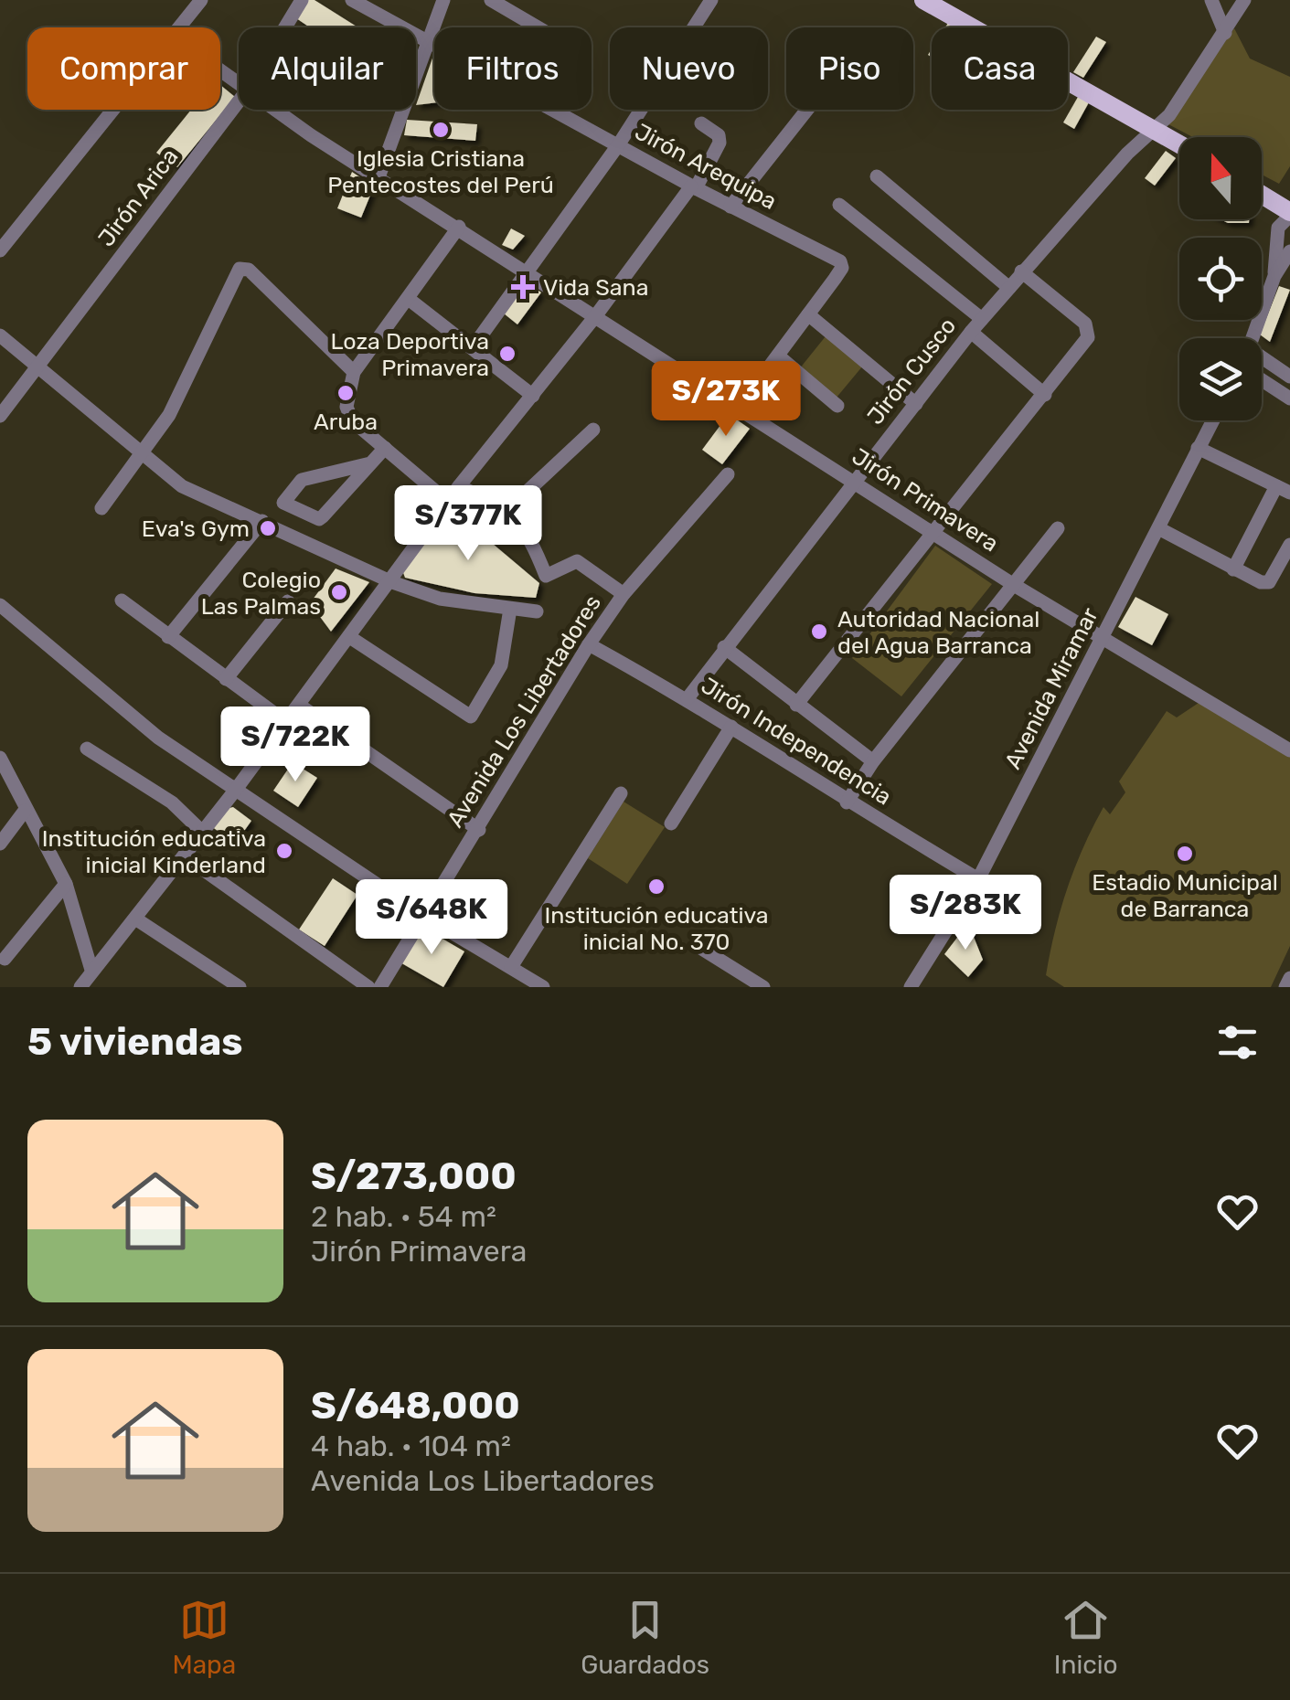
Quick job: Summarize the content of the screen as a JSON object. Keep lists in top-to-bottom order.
{
  "streets": {
    "street": [
      "Jirón Arequipa",
      "Jirón Arica",
      "Jirón Cusco",
      "Jirón Primavera",
      "Avenida Miramar",
      "Avenida Los Libertadores",
      "Jirón Independencia"
    ]
  },
  "crossings": [
    ["Jirón Cusco", "Jirón Primavera"],
    ["Jirón Cusco", "Jirón Independencia"],
    ["Jirón Primavera", "Avenida Miramar"],
    ["Avenida Miramar", "Jirón Independencia"],
    ["Avenida Los Libertadores", "Jirón Independencia"]
  ],
  "places": {
    "other": [
      "Iglesia Cristiana Pentecostes del Perú",
      "Loza Deportiva Primavera",
      "Aruba",
      "Eva's Gym",
      "Colegio Las Palmas",
      "Autoridad Nacional del Agua Barranca",
      "Institución educativa inicial Kinderland",
      "Estadio Municipal de Barranca",
      "Institución educativa inicial No. 370"
    ],
    "health": ["Vida Sana"]
  },
  "north": "top",
  "page": {
    "chip": [
      "Comprar",
      "Alquilar",
      "Filtros",
      "Nuevo",
      "Piso",
      "Casa"
    ],
    "price": [
      "S/273K",
      "S/377K",
      "S/722K",
      "S/283K",
      "S/648K"
    ],
    "heading": "5 viviendas",
    "list": [
      {
        "name": "S/273,000",
        "note": "2 hab. · 54 m² · Jirón Primavera"
      },
      {
        "name": "S/648,000",
        "note": "4 hab. · 104 m² · Avenida Los Libertadores"
      }
    ],
    "tabs": ["Mapa", "Guardados", "Inicio"]
  }
}
